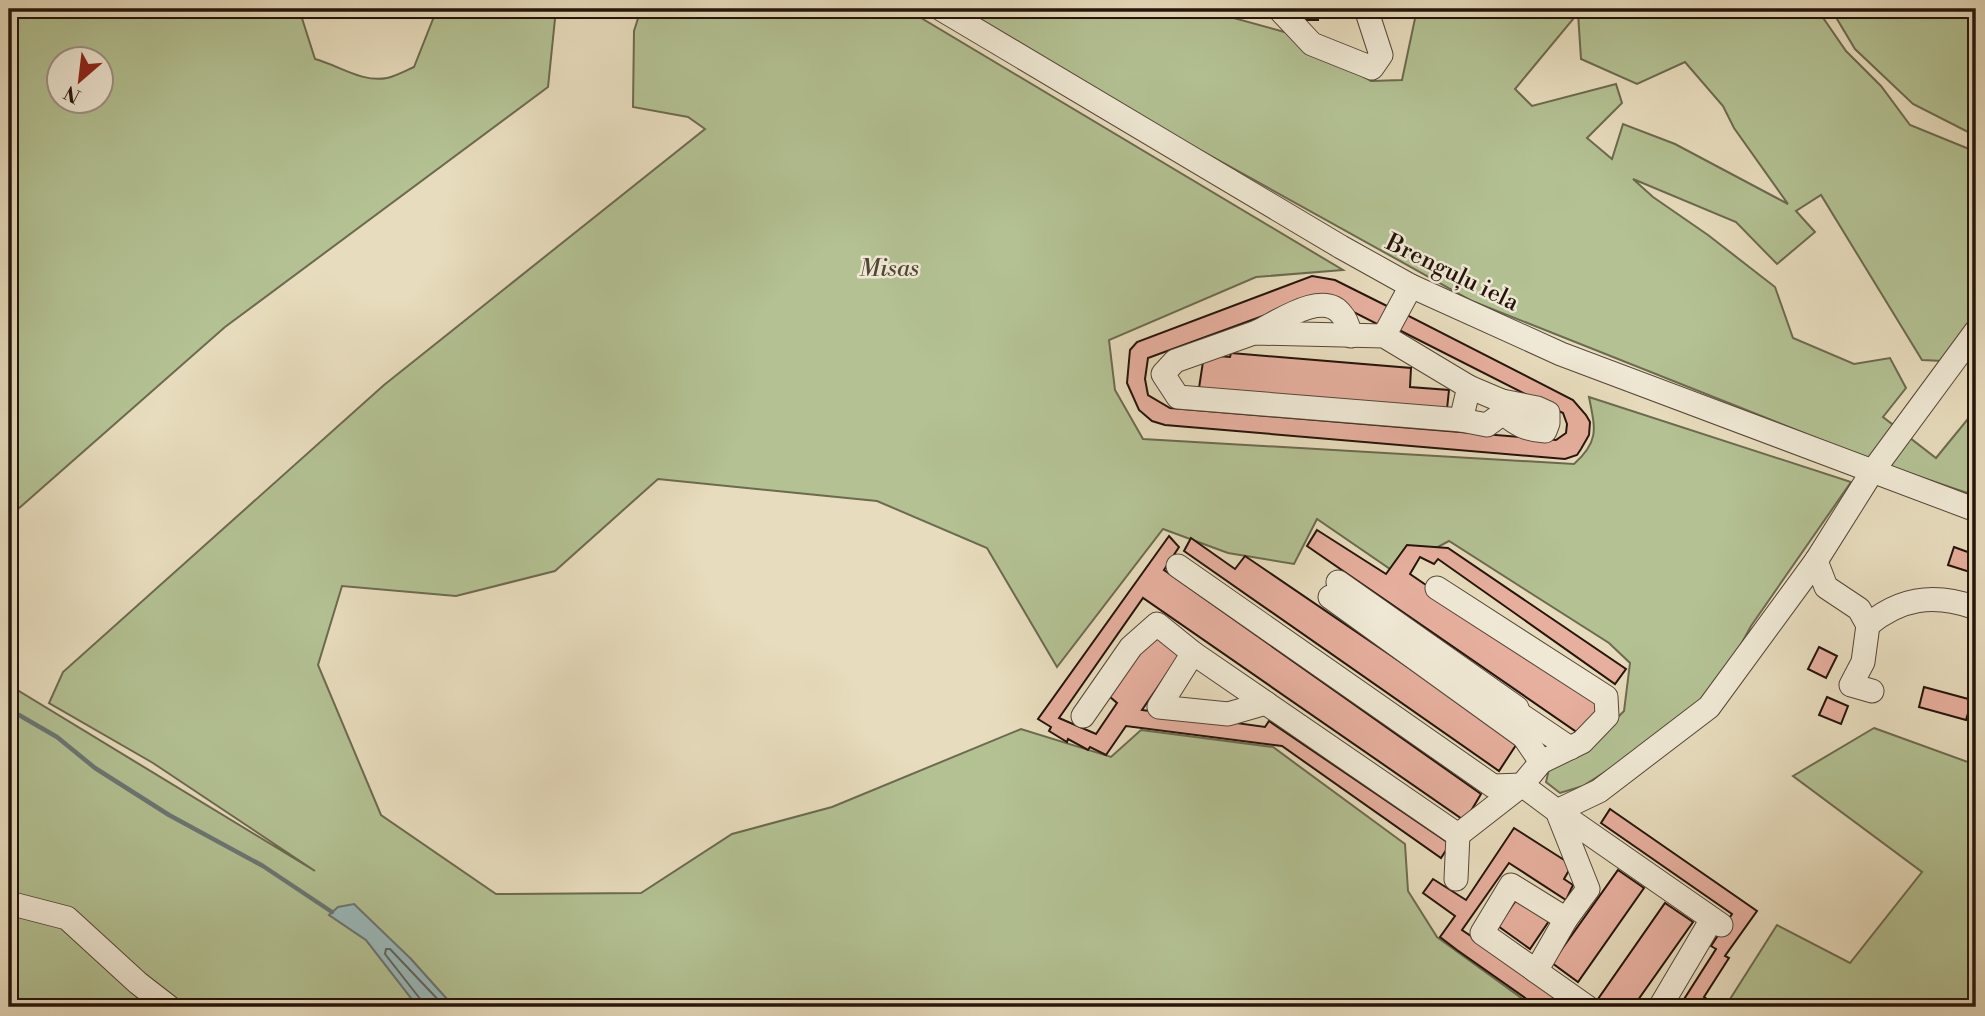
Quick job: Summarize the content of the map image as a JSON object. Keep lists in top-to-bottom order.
{
  "streets": {
    "street": ["Brenguļu iela"]
  },
  "parks": ["Misas"],
  "north": "bottom left"
}
